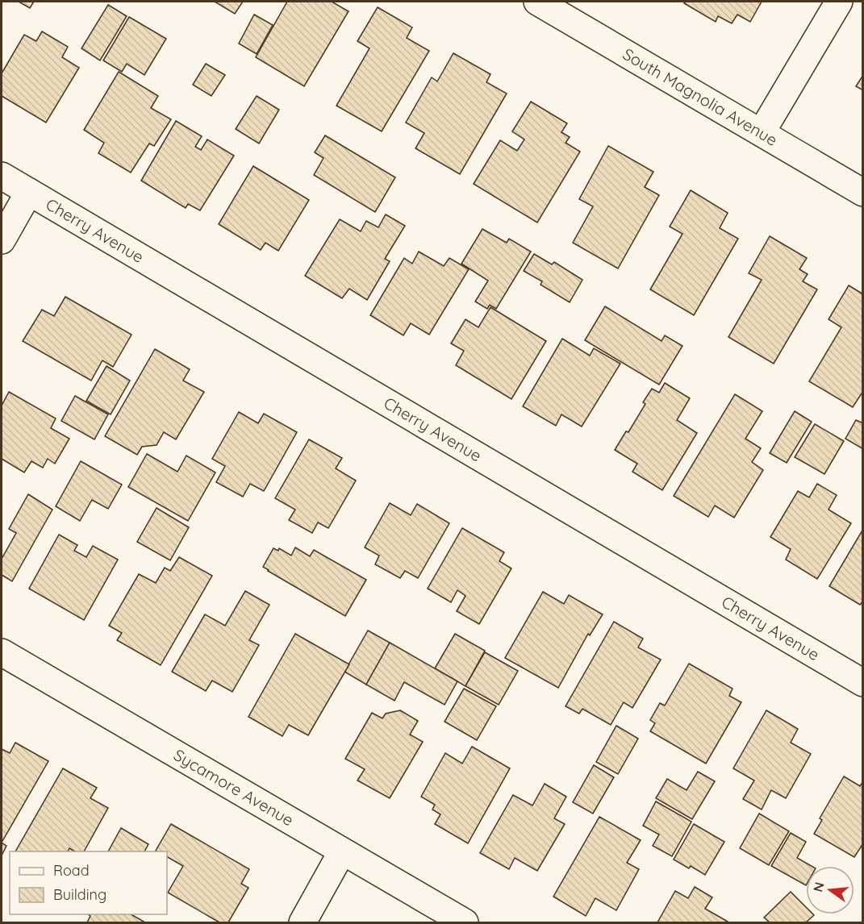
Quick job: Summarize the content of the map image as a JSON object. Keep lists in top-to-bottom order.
{
  "streets": {
    "street": ["South Magnolia Avenue", "Cherry Avenue", "Sycamore Avenue"]
  },
  "legend": ["Road", "Building"],
  "north": "left"
}
